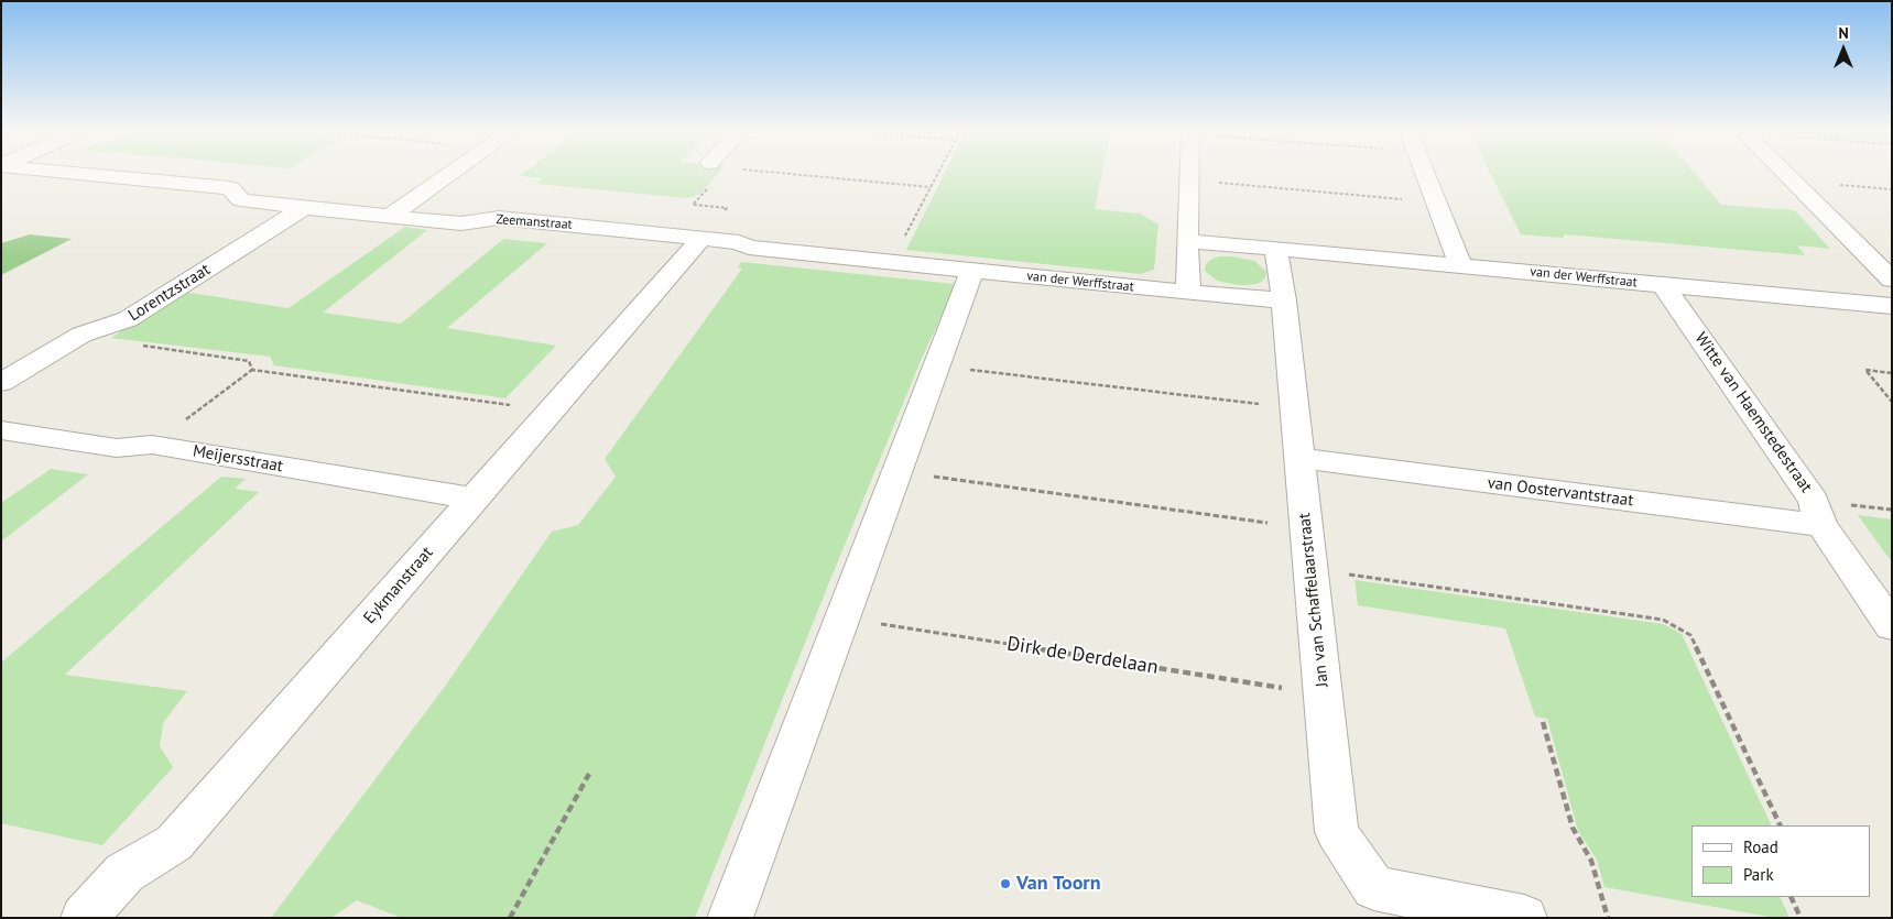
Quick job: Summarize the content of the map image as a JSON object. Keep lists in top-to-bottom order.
{
  "streets": {
    "street": [
      "Zeemanstraat",
      "van der Werffstraat",
      "Lorentzstraat",
      "Witte van Haemstedestraat",
      "Meijersstraat",
      "van Oostervantstraat",
      "Eykmanstraat",
      "Jan van Schaffelaarstraat"
    ],
    "path": ["Dirk de Derdelaan"]
  },
  "crossings": [
    ["Zeemanstraat", "van der Werffstraat"],
    ["Zeemanstraat", "Lorentzstraat"],
    ["Zeemanstraat", "Eykmanstraat"],
    ["van der Werffstraat", "Witte van Haemstedestraat"],
    ["van der Werffstraat", "Jan van Schaffelaarstraat"],
    ["Witte van Haemstedestraat", "van Oostervantstraat"],
    ["Meijersstraat", "Eykmanstraat"],
    ["van Oostervantstraat", "Jan van Schaffelaarstraat"],
    ["Jan van Schaffelaarstraat", "Dirk de Derdelaan"]
  ],
  "places": ["Van Toorn"],
  "legend": ["Road", "Park"],
  "north": "top"
}
